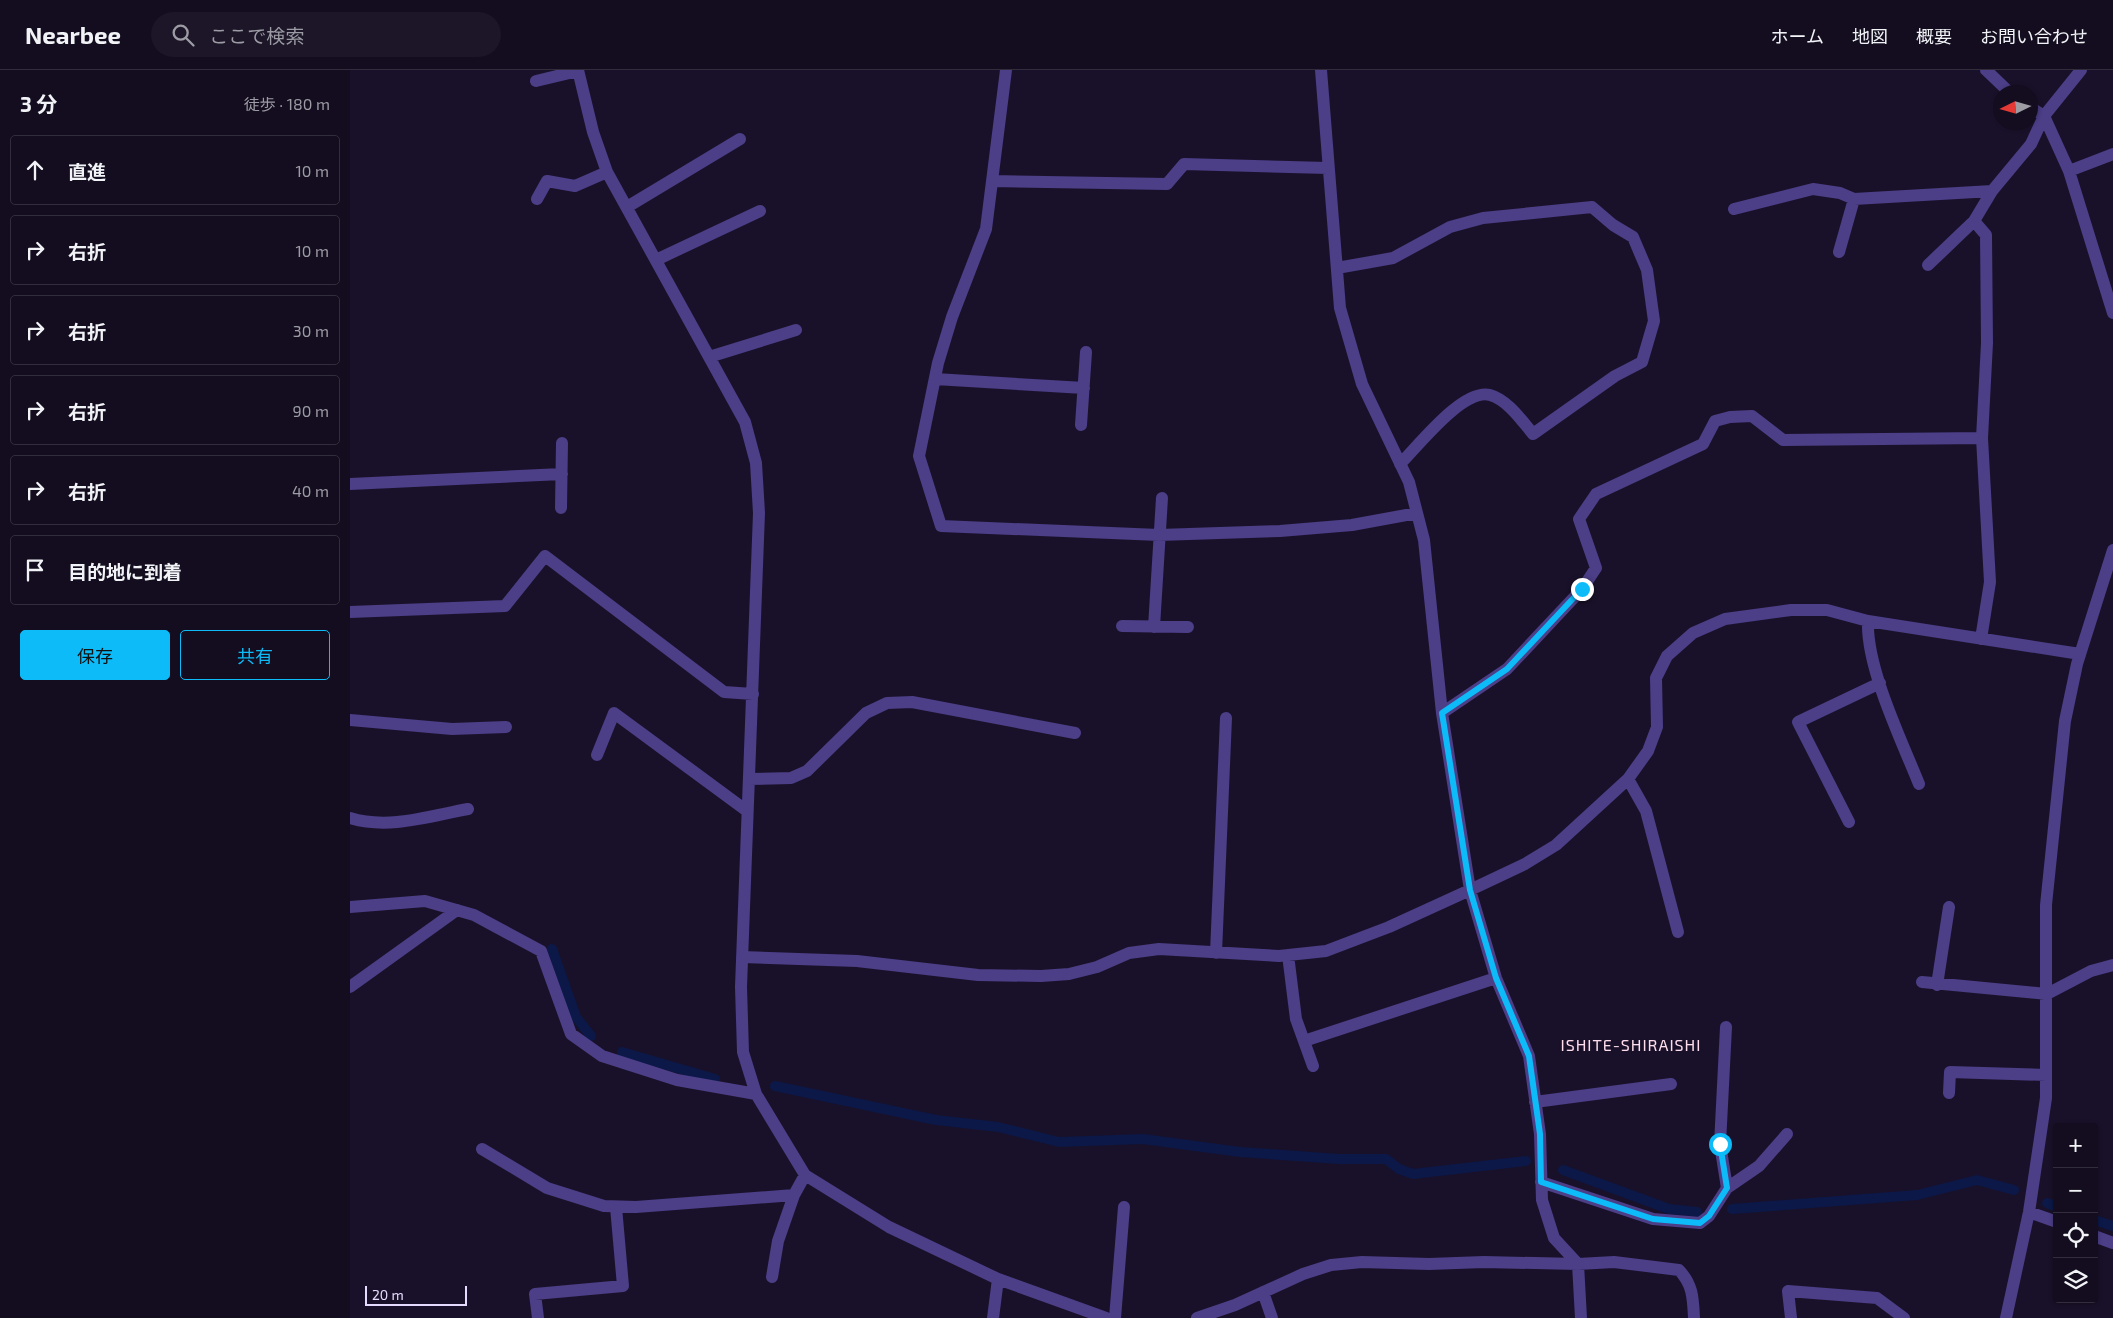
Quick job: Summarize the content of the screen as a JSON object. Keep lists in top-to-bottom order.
{
  "districts": ["ISHITE-SHIRAISHI"],
  "scale_bar": "20 m",
  "north": "left",
  "page": {
    "header": "Nearbee",
    "search": "ここで検索",
    "nav": [
      "ホーム",
      "地図",
      "概要",
      "お問い合わせ"
    ],
    "heading": ["3 分", "徒歩 · 180 m"],
    "list": [
      ["直進", "10 m"],
      ["右折", "10 m"],
      ["右折", "30 m"],
      ["右折", "90 m"],
      ["右折", "40 m"],
      "目的地に到着"
    ],
    "buttons": ["保存", "共有"],
    "map_buttons": ["+", "−"],
    "scale": "20 m"
  }
}
